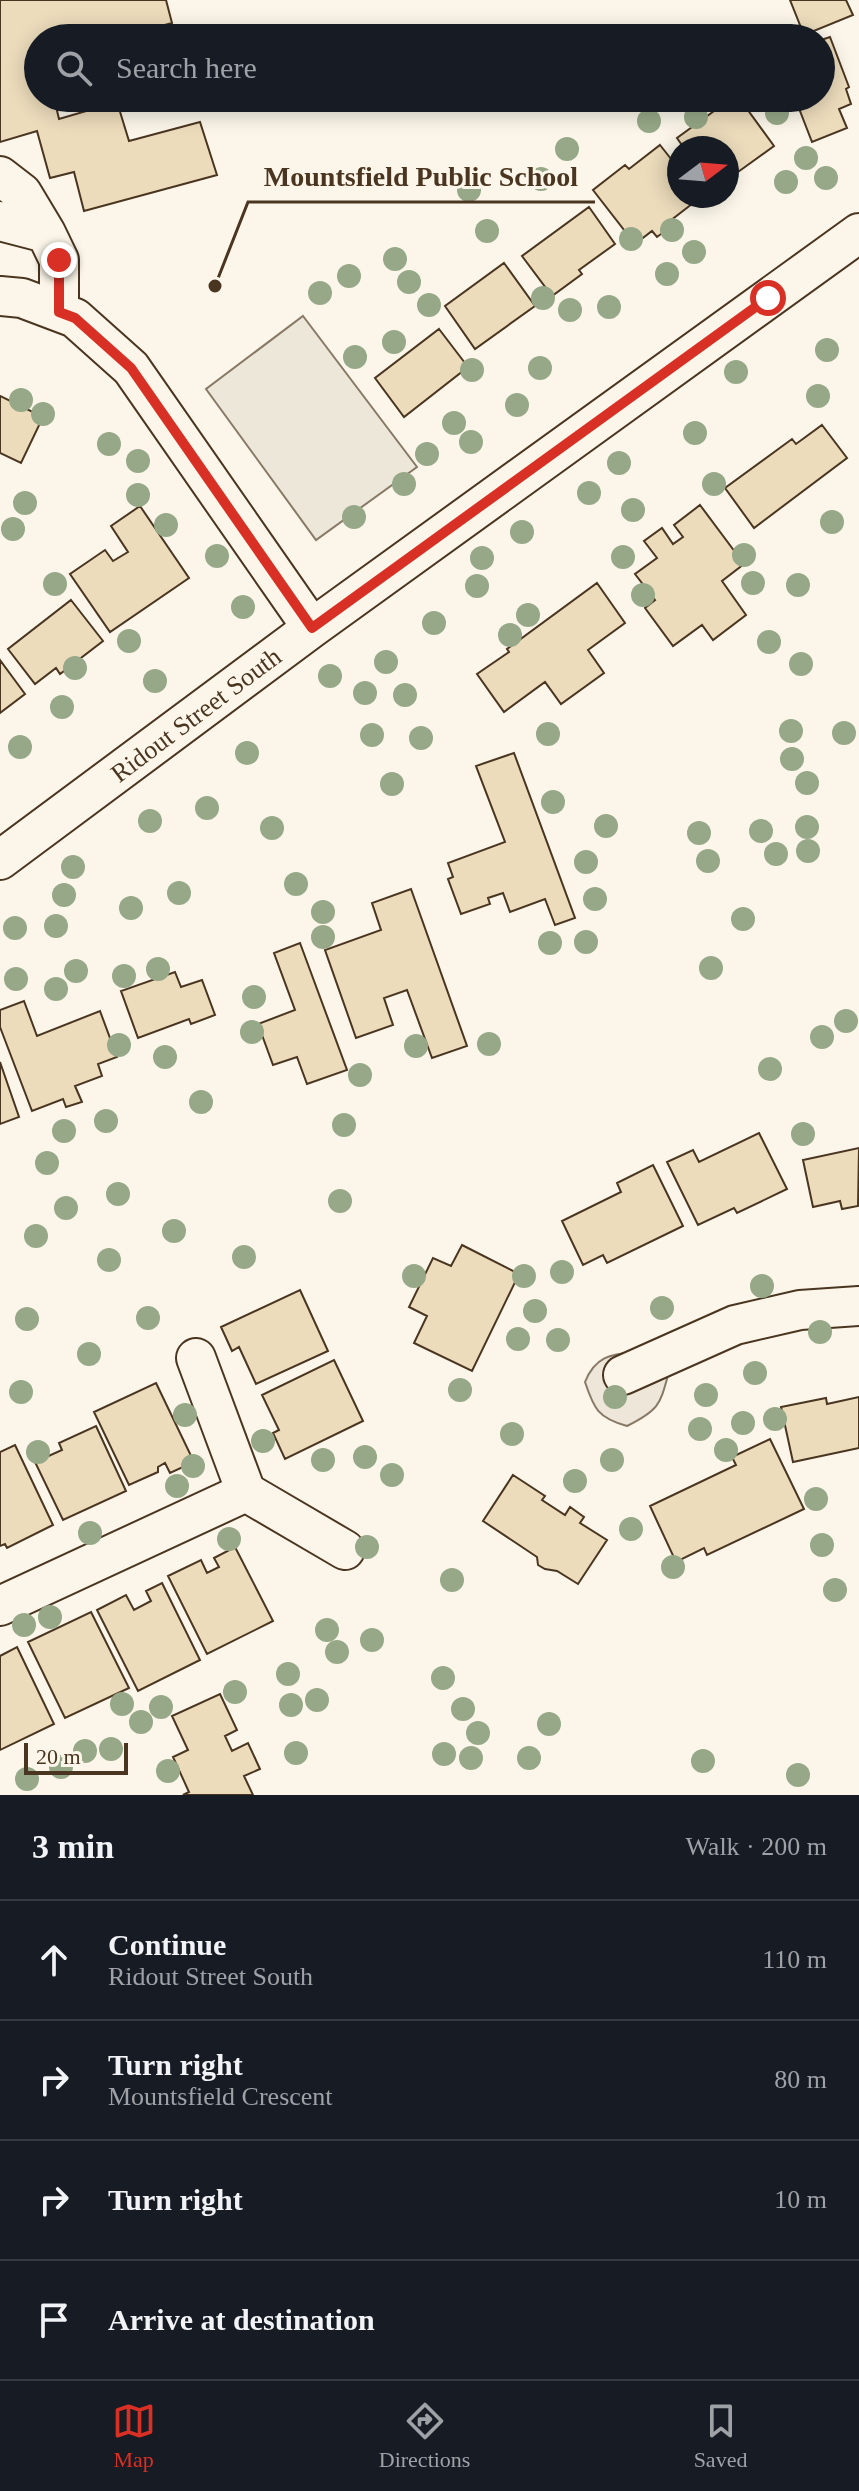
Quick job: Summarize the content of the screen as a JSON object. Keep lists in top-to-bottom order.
{
  "streets": {
    "street": ["Ridout Street South"]
  },
  "places": ["Mountsfield Public School"],
  "scale_bar": "20 m",
  "north": "right",
  "page": {
    "search": "Search here",
    "scale": "20 m",
    "heading": ["3 min", "Walk · 200 m"],
    "list": [
      ["Continue", "Ridout Street South", "110 m"],
      ["Turn right", "Mountsfield Crescent", "80 m"],
      ["Turn right", "10 m"],
      "Arrive at destination"
    ],
    "nav": ["Map", "Directions", "Saved"]
  }
}
